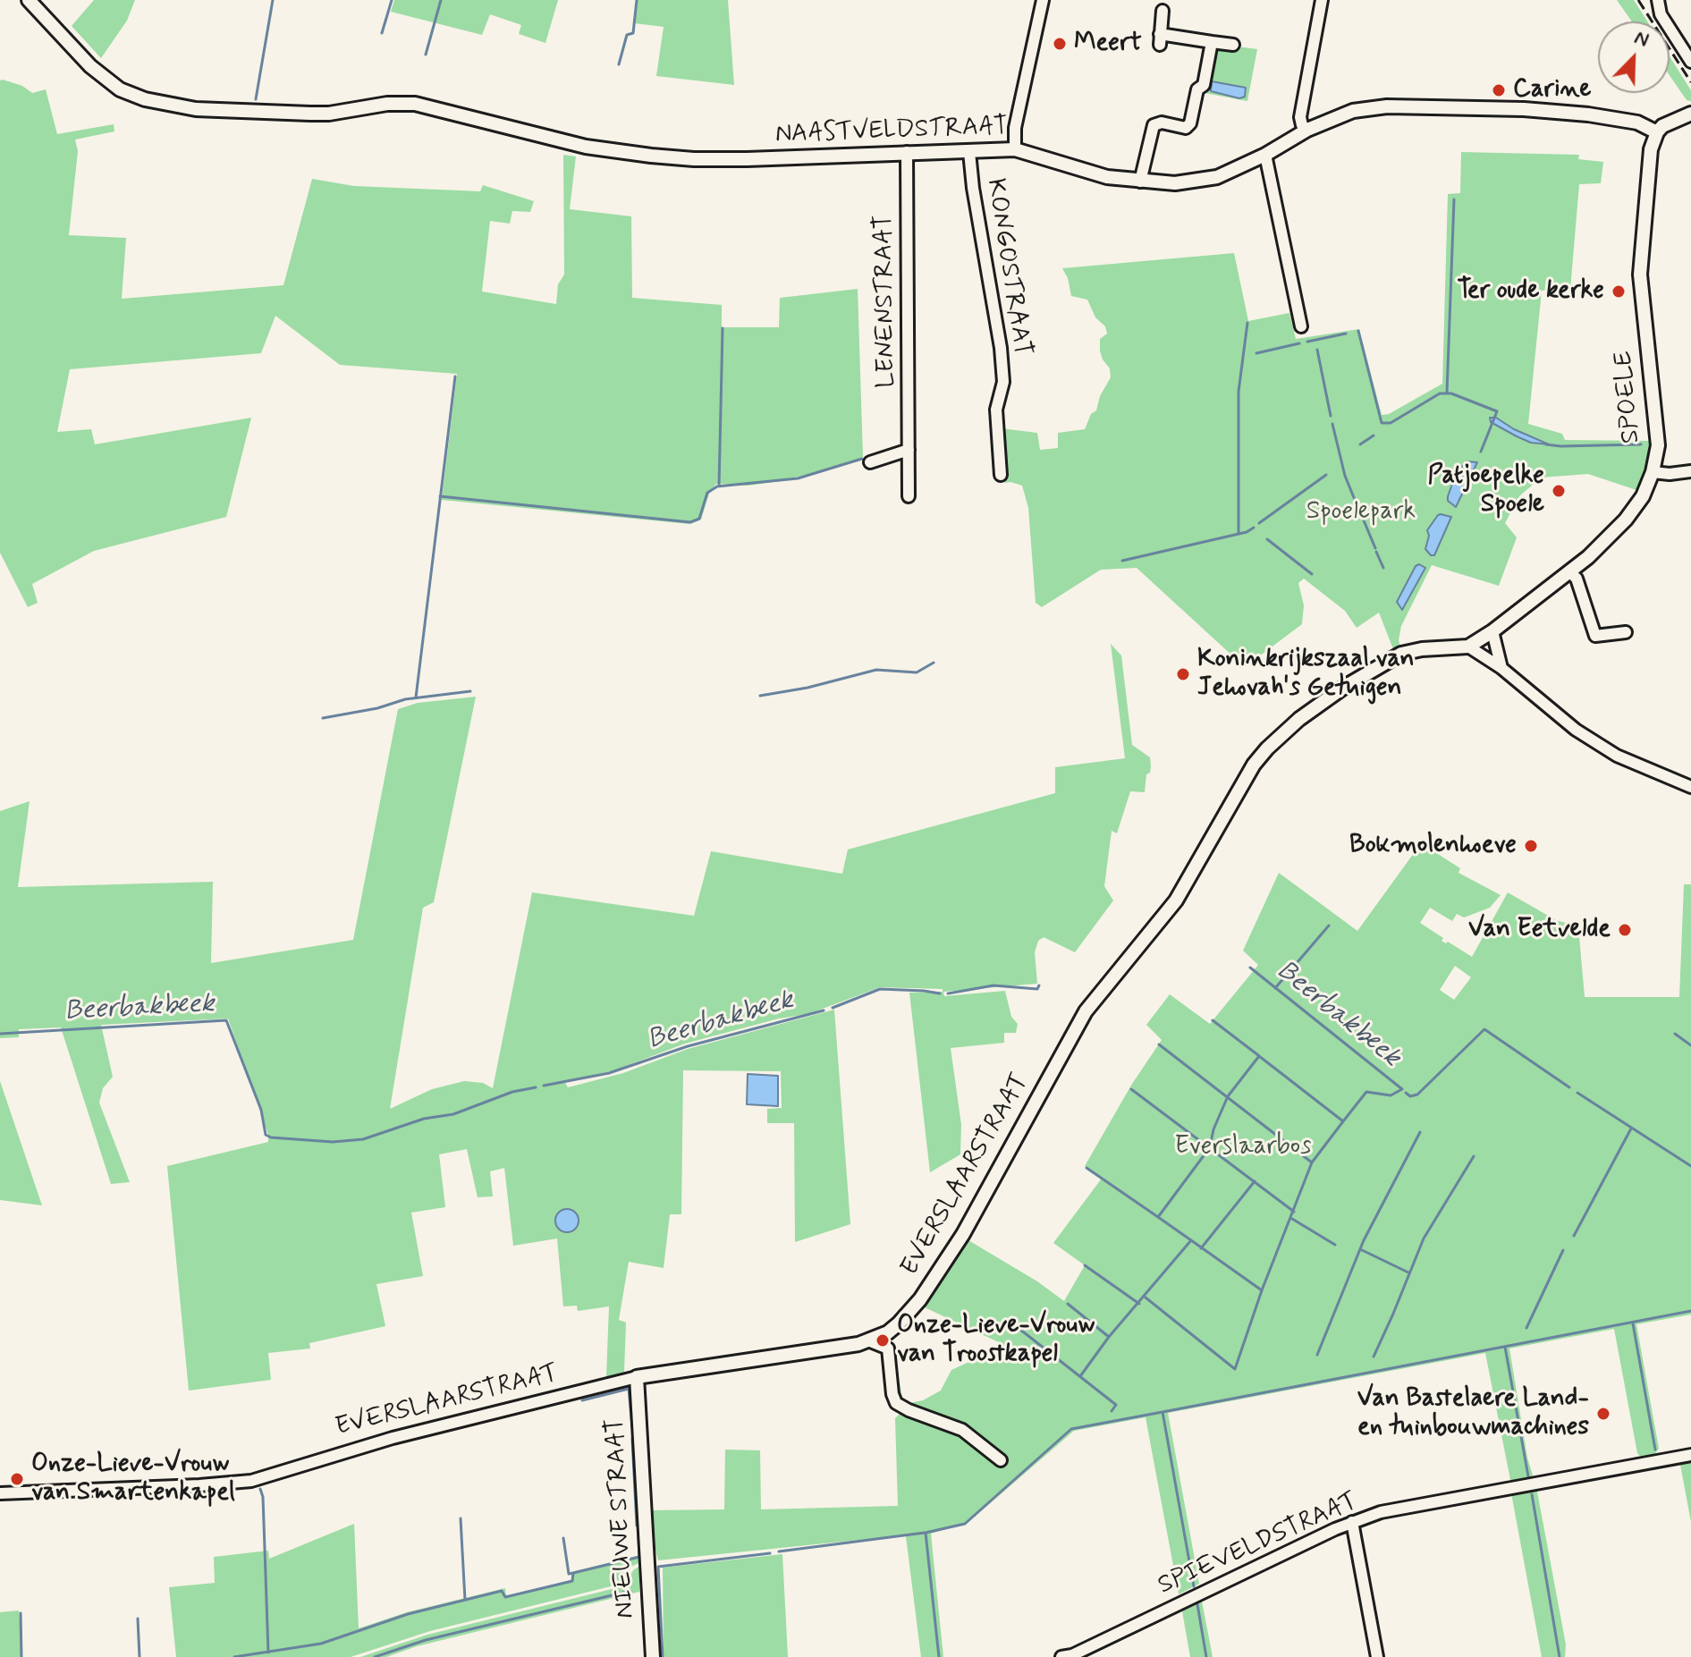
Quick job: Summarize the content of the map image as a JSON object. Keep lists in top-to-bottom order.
{
  "streets": {
    "street": [
      "NAASTVELDSTRAAT",
      "KONGOSTRAAT",
      "LENENSTRAAT",
      "SPOELE",
      "EVERSLAARSTRAAT",
      "NIEUWE STRAAT",
      "SPIEVELDSTRAAT"
    ]
  },
  "crossings": [
    ["NAASTVELDSTRAAT", "KONGOSTRAAT"],
    ["NAASTVELDSTRAAT", "LENENSTRAAT"],
    ["NAASTVELDSTRAAT", "SPOELE"],
    ["SPOELE", "EVERSLAARSTRAAT"],
    ["EVERSLAARSTRAAT", "NIEUWE STRAAT"]
  ],
  "water": ["Beerbakbeek"],
  "parks": ["Spoelepark", "Everslaarbos"],
  "places": [
    "Meert",
    "Carine",
    "Ter oude kerke",
    "Patjoepelke Spoele",
    "Koninkrijkszaal van Jehovah's Getuigen",
    "Bokmolenhoeve",
    "Van Eetvelde",
    "Onze-Lieve-Vrouw van Troostkapel",
    "Van Bastelaere Land- en tuinbouwmachines",
    "Onze-Lieve-Vrouw van Smartenkapel"
  ],
  "north": "top right"
}
